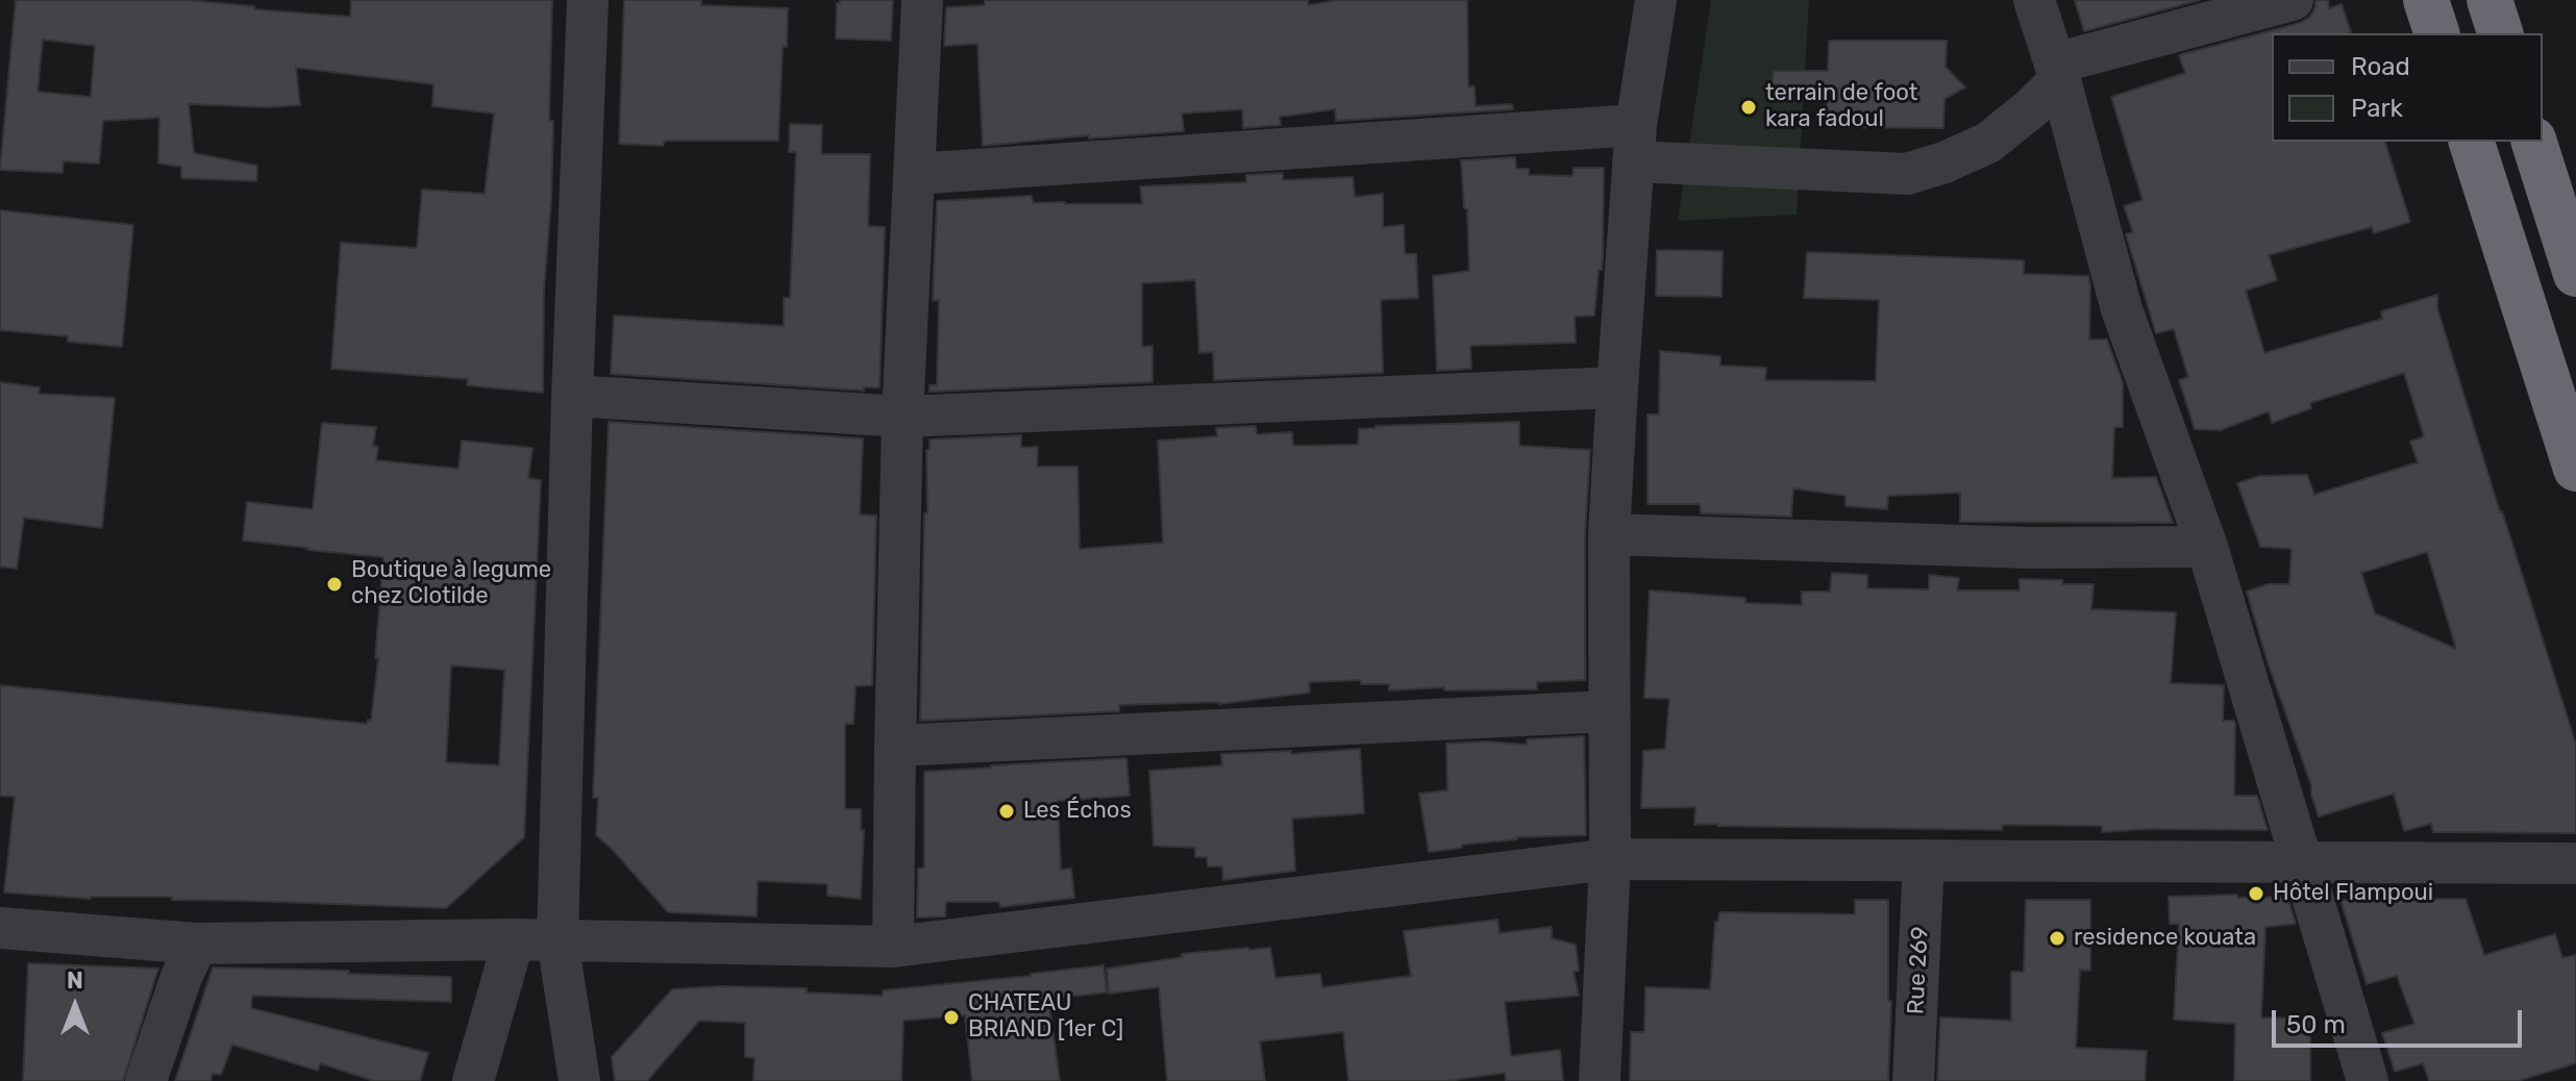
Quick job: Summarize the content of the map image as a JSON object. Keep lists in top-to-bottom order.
{
  "streets": {
    "street": ["Rue 269"]
  },
  "places": [
    "terrain de foot kara fadoul",
    "Boutique à legume chez Clotilde",
    "Les Échos",
    "Hôtel Flampoui",
    "residence kouata",
    "CHATEAU BRIAND [1er C]"
  ],
  "legend": ["Road", "Park"],
  "scale_bar": "50 m",
  "north": "top"
}
